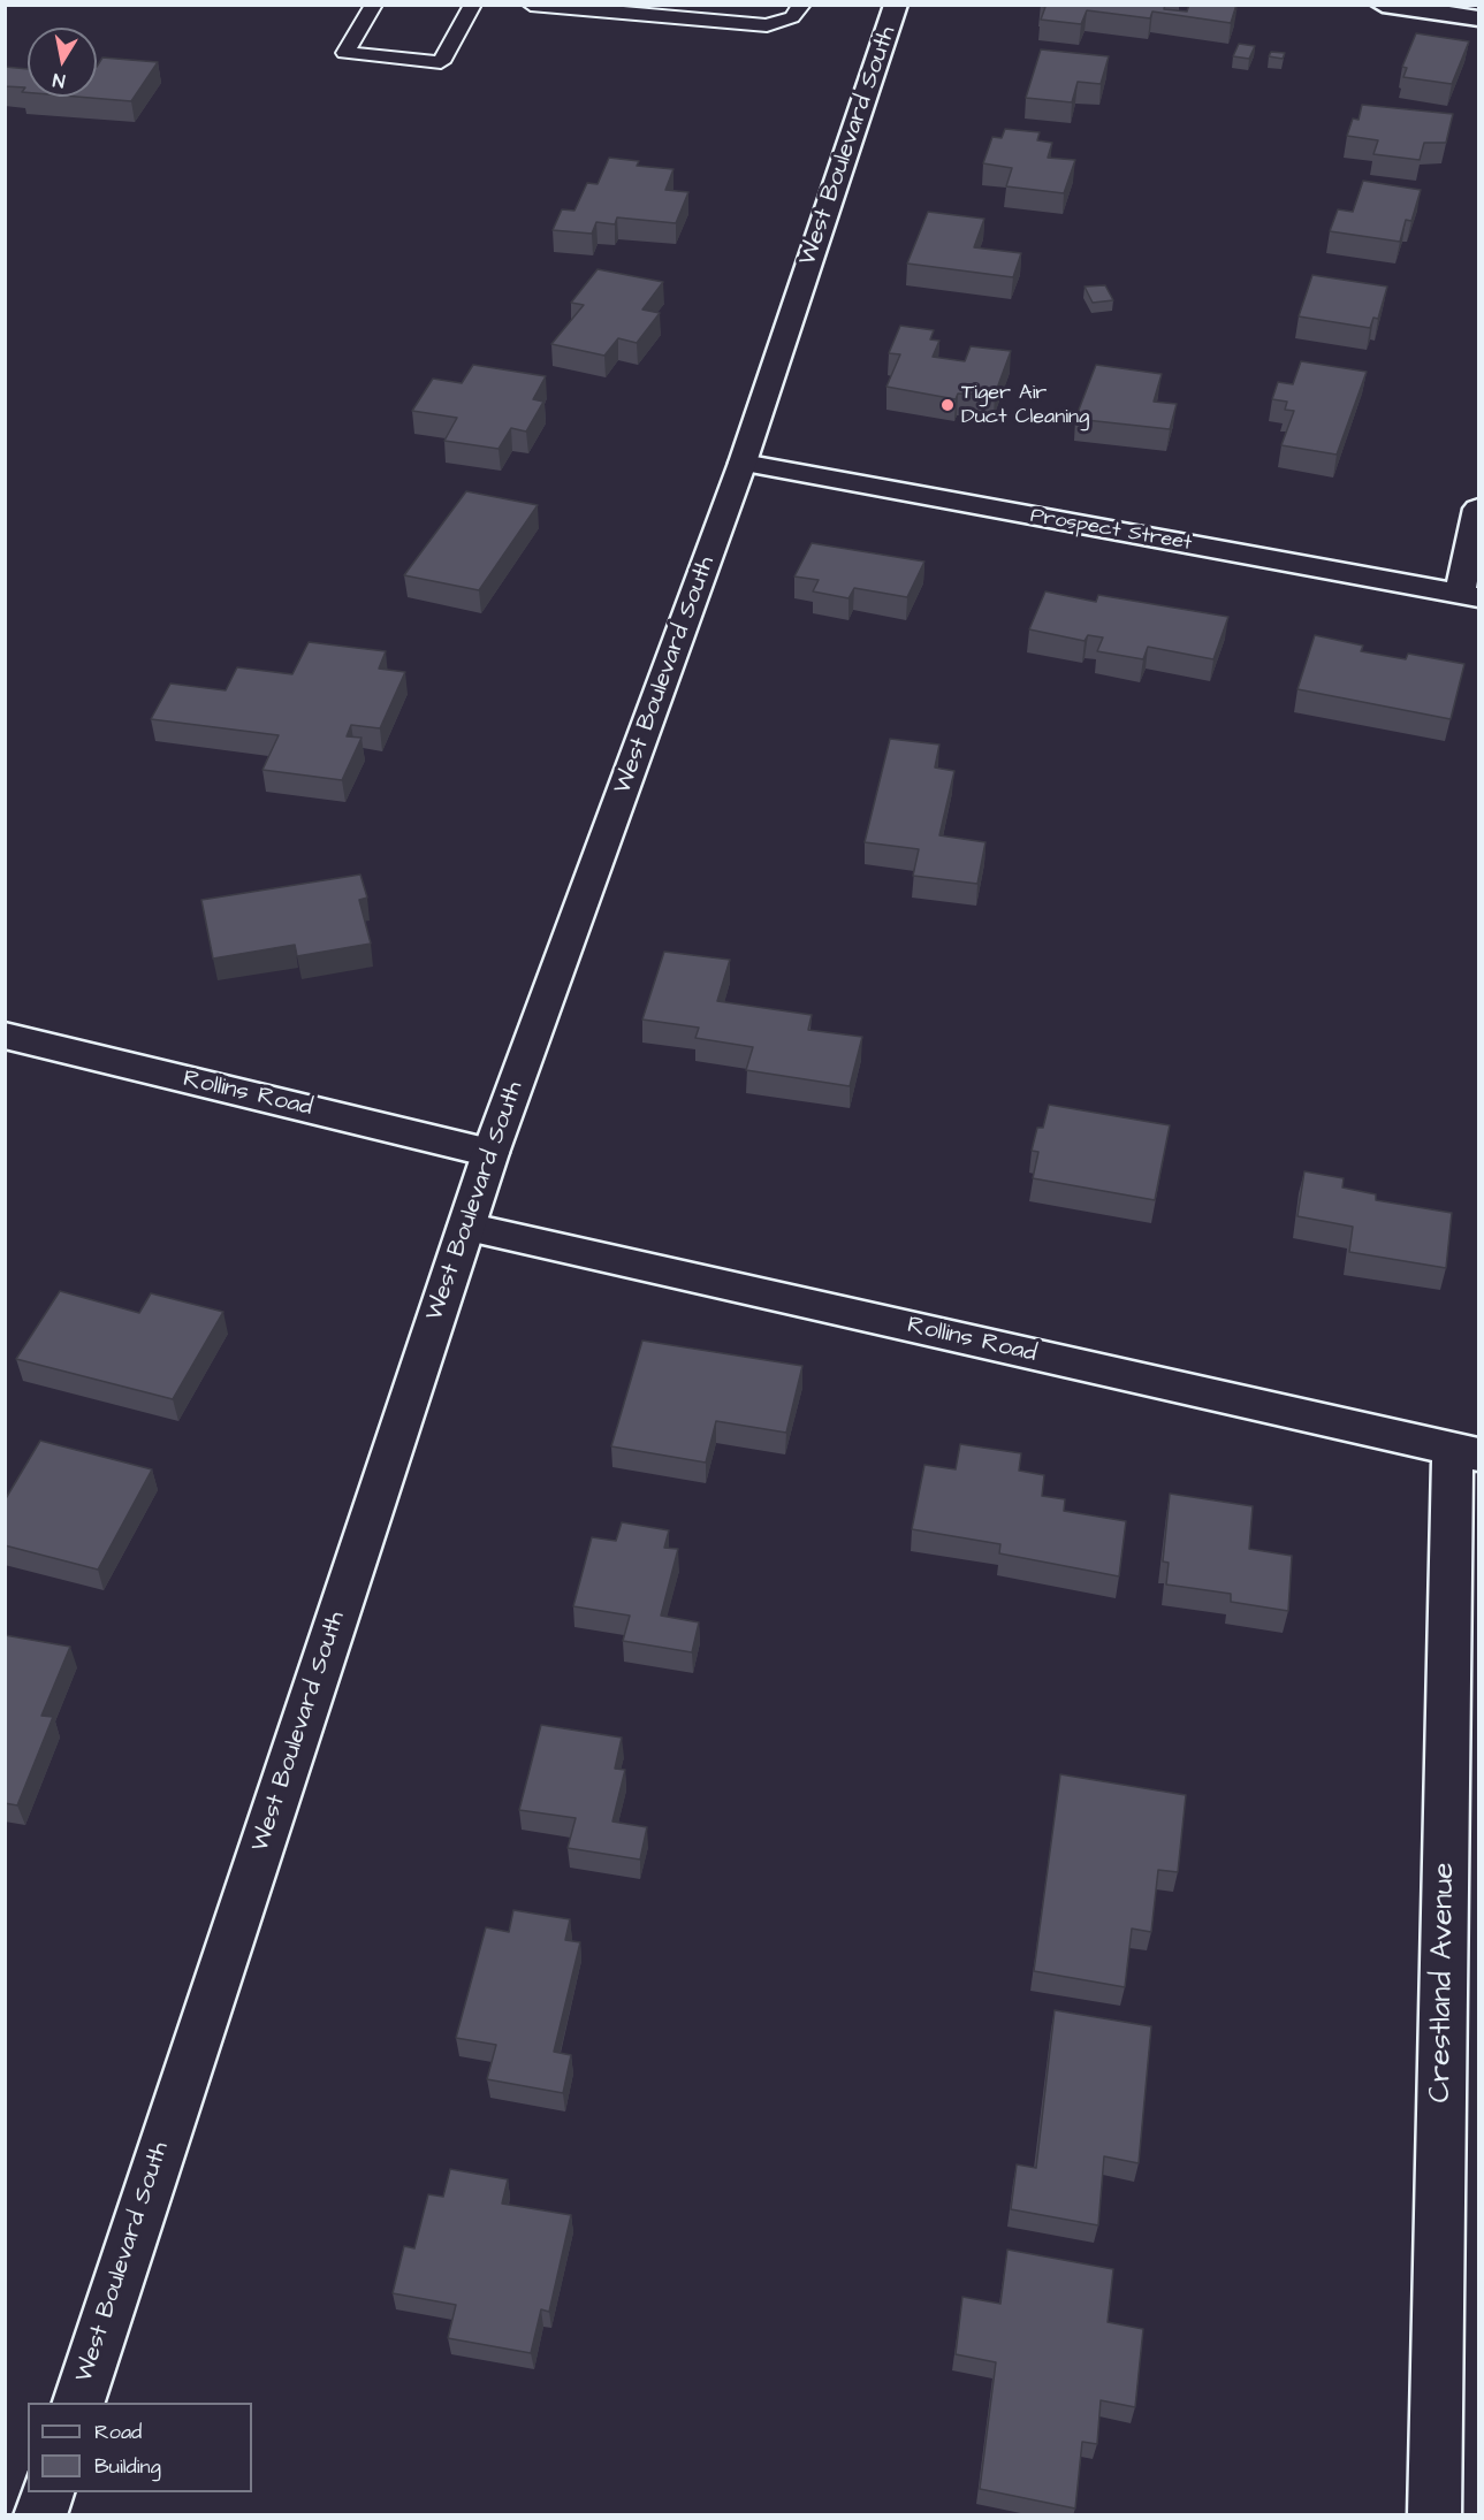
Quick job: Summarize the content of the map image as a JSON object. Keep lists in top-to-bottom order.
{
  "streets": {
    "main road": [
      "West Boulevard South",
      "Prospect Street",
      "Rollins Road",
      "Crestland Avenue"
    ]
  },
  "crossings": [
    ["West Boulevard South", "Prospect Street"],
    ["West Boulevard South", "Rollins Road"],
    ["Rollins Road", "Crestland Avenue"]
  ],
  "places": ["Tiger Air Duct Cleaning"],
  "legend": ["Road", "Building"],
  "north": "bottom"
}
